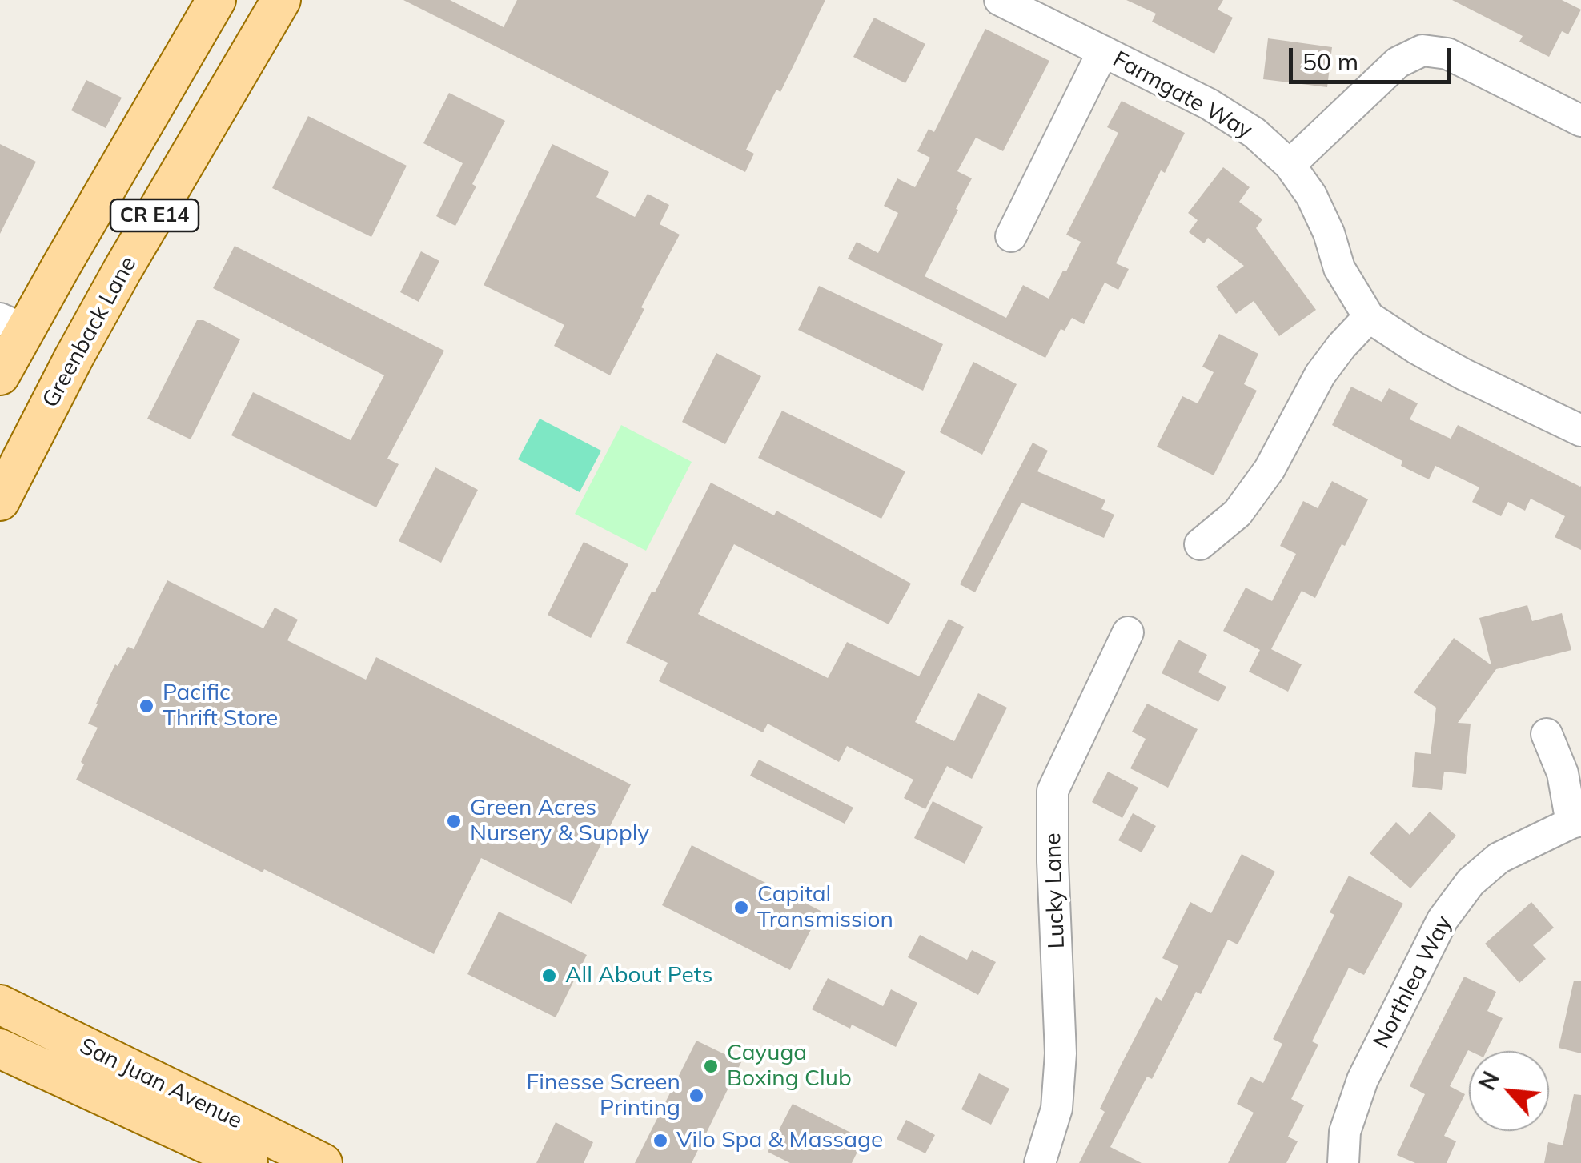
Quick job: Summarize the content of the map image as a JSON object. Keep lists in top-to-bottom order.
{
  "streets": {
    "main road": ["CR E14", "Greenback Lane", "San Juan Avenue"],
    "street": ["Farmgate Way", "Lucky Lane", "Northlea Way"]
  },
  "places": [
    "Pacific Thrift Store",
    "Green Acres Nursery & Supply",
    "Capital Transmission",
    "All About Pets",
    "Cayuga Boxing Club",
    "Finesse Screen Printing",
    "Vilo Spa & Massage"
  ],
  "scale_bar": "50 m",
  "north": "top left"
}
